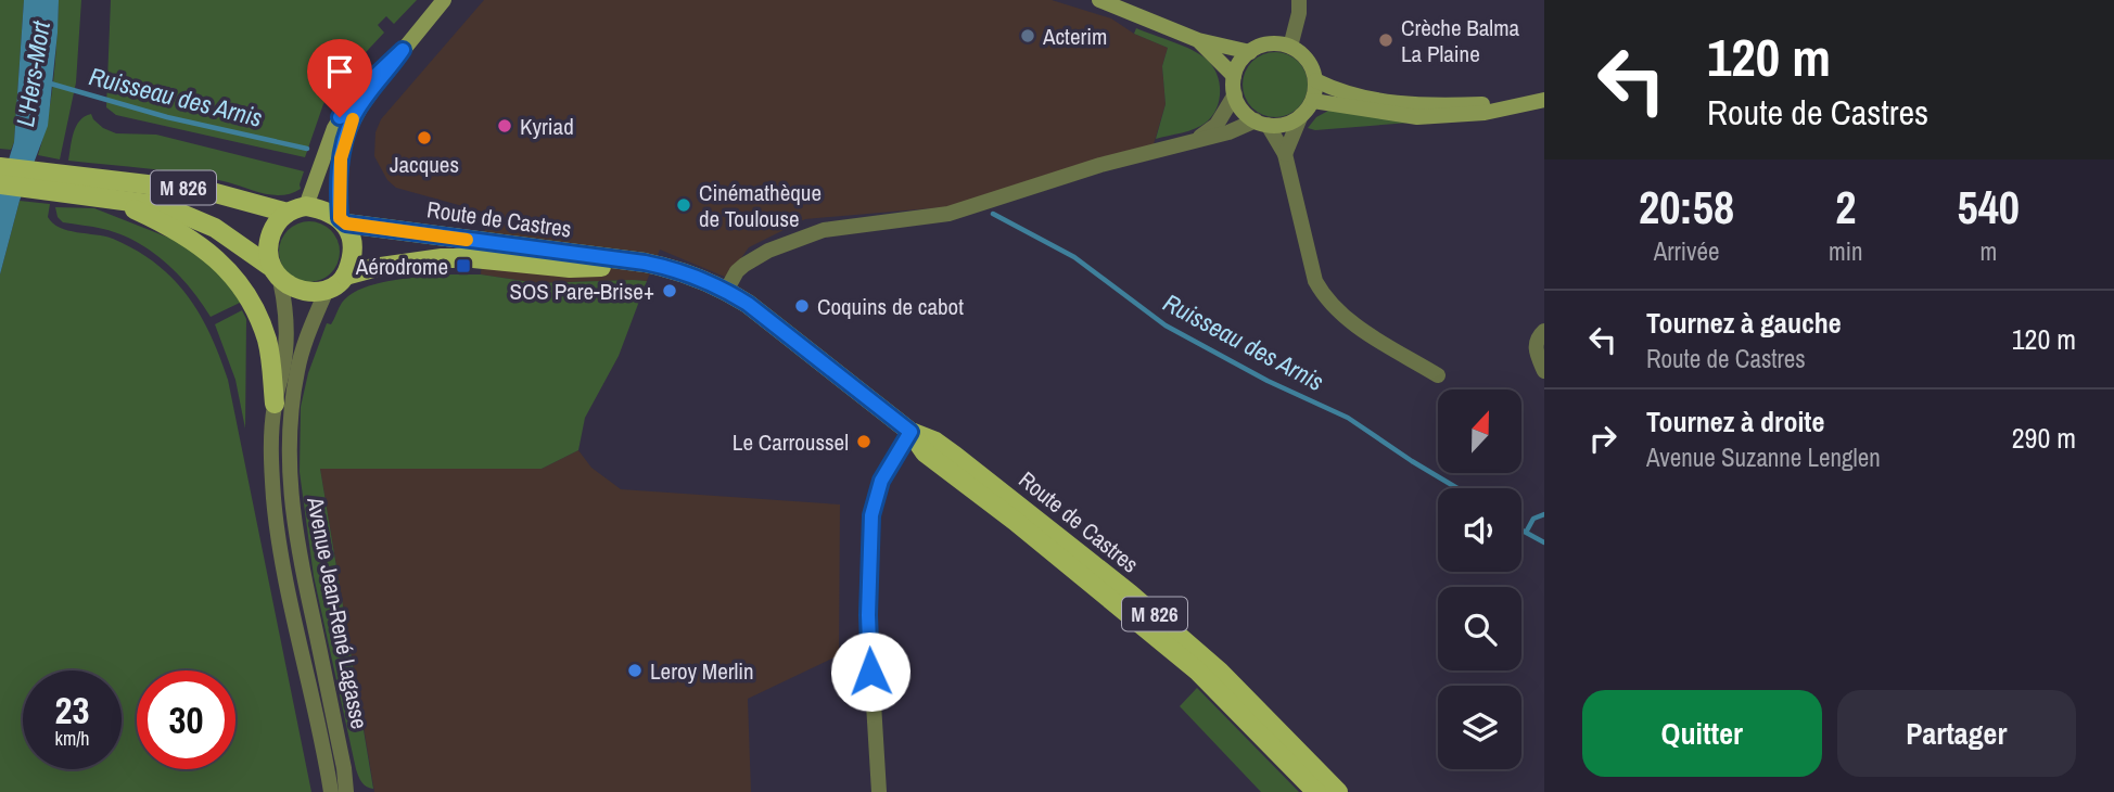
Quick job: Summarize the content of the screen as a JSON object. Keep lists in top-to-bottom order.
{
  "streets": {
    "main road": ["M 826", "Route de Castres"],
    "street": ["Avenue Jean-René Lagasse"]
  },
  "crossings": [
    ["M 826", "Route de Castres"],
    ["M 826", "Avenue Jean-René Lagasse"],
    ["Route de Castres", "Avenue Jean-René Lagasse"]
  ],
  "water": ["L'Hers-Mort", "Ruisseau des Arnis"],
  "places": {
    "other": [
      "Acterim",
      "Crèche Balma La Plaine",
      "Kyriad",
      "Jacques",
      "Cinémathèque de Toulouse",
      "SOS Pare-Brise+",
      "Coquins de cabot",
      "Le Carroussel",
      "Leroy Merlin"
    ],
    "transit": ["Aérodrome"]
  },
  "north": "top",
  "page": {
    "turn": ["120 m", "Route de Castres"],
    "eta": [
      "20:58",
      "Arrivée",
      "2",
      "min",
      "540",
      "m"
    ],
    "list": [
      {
        "name": "Tournez à gauche",
        "note": "Route de Castres",
        "value": "120 m"
      },
      {
        "name": "Tournez à droite",
        "note": "Avenue Suzanne Lenglen",
        "value": "290 m"
      }
    ],
    "speed": "23 km/h",
    "limit": "30",
    "buttons": ["Quitter", "Partager"]
  }
}
